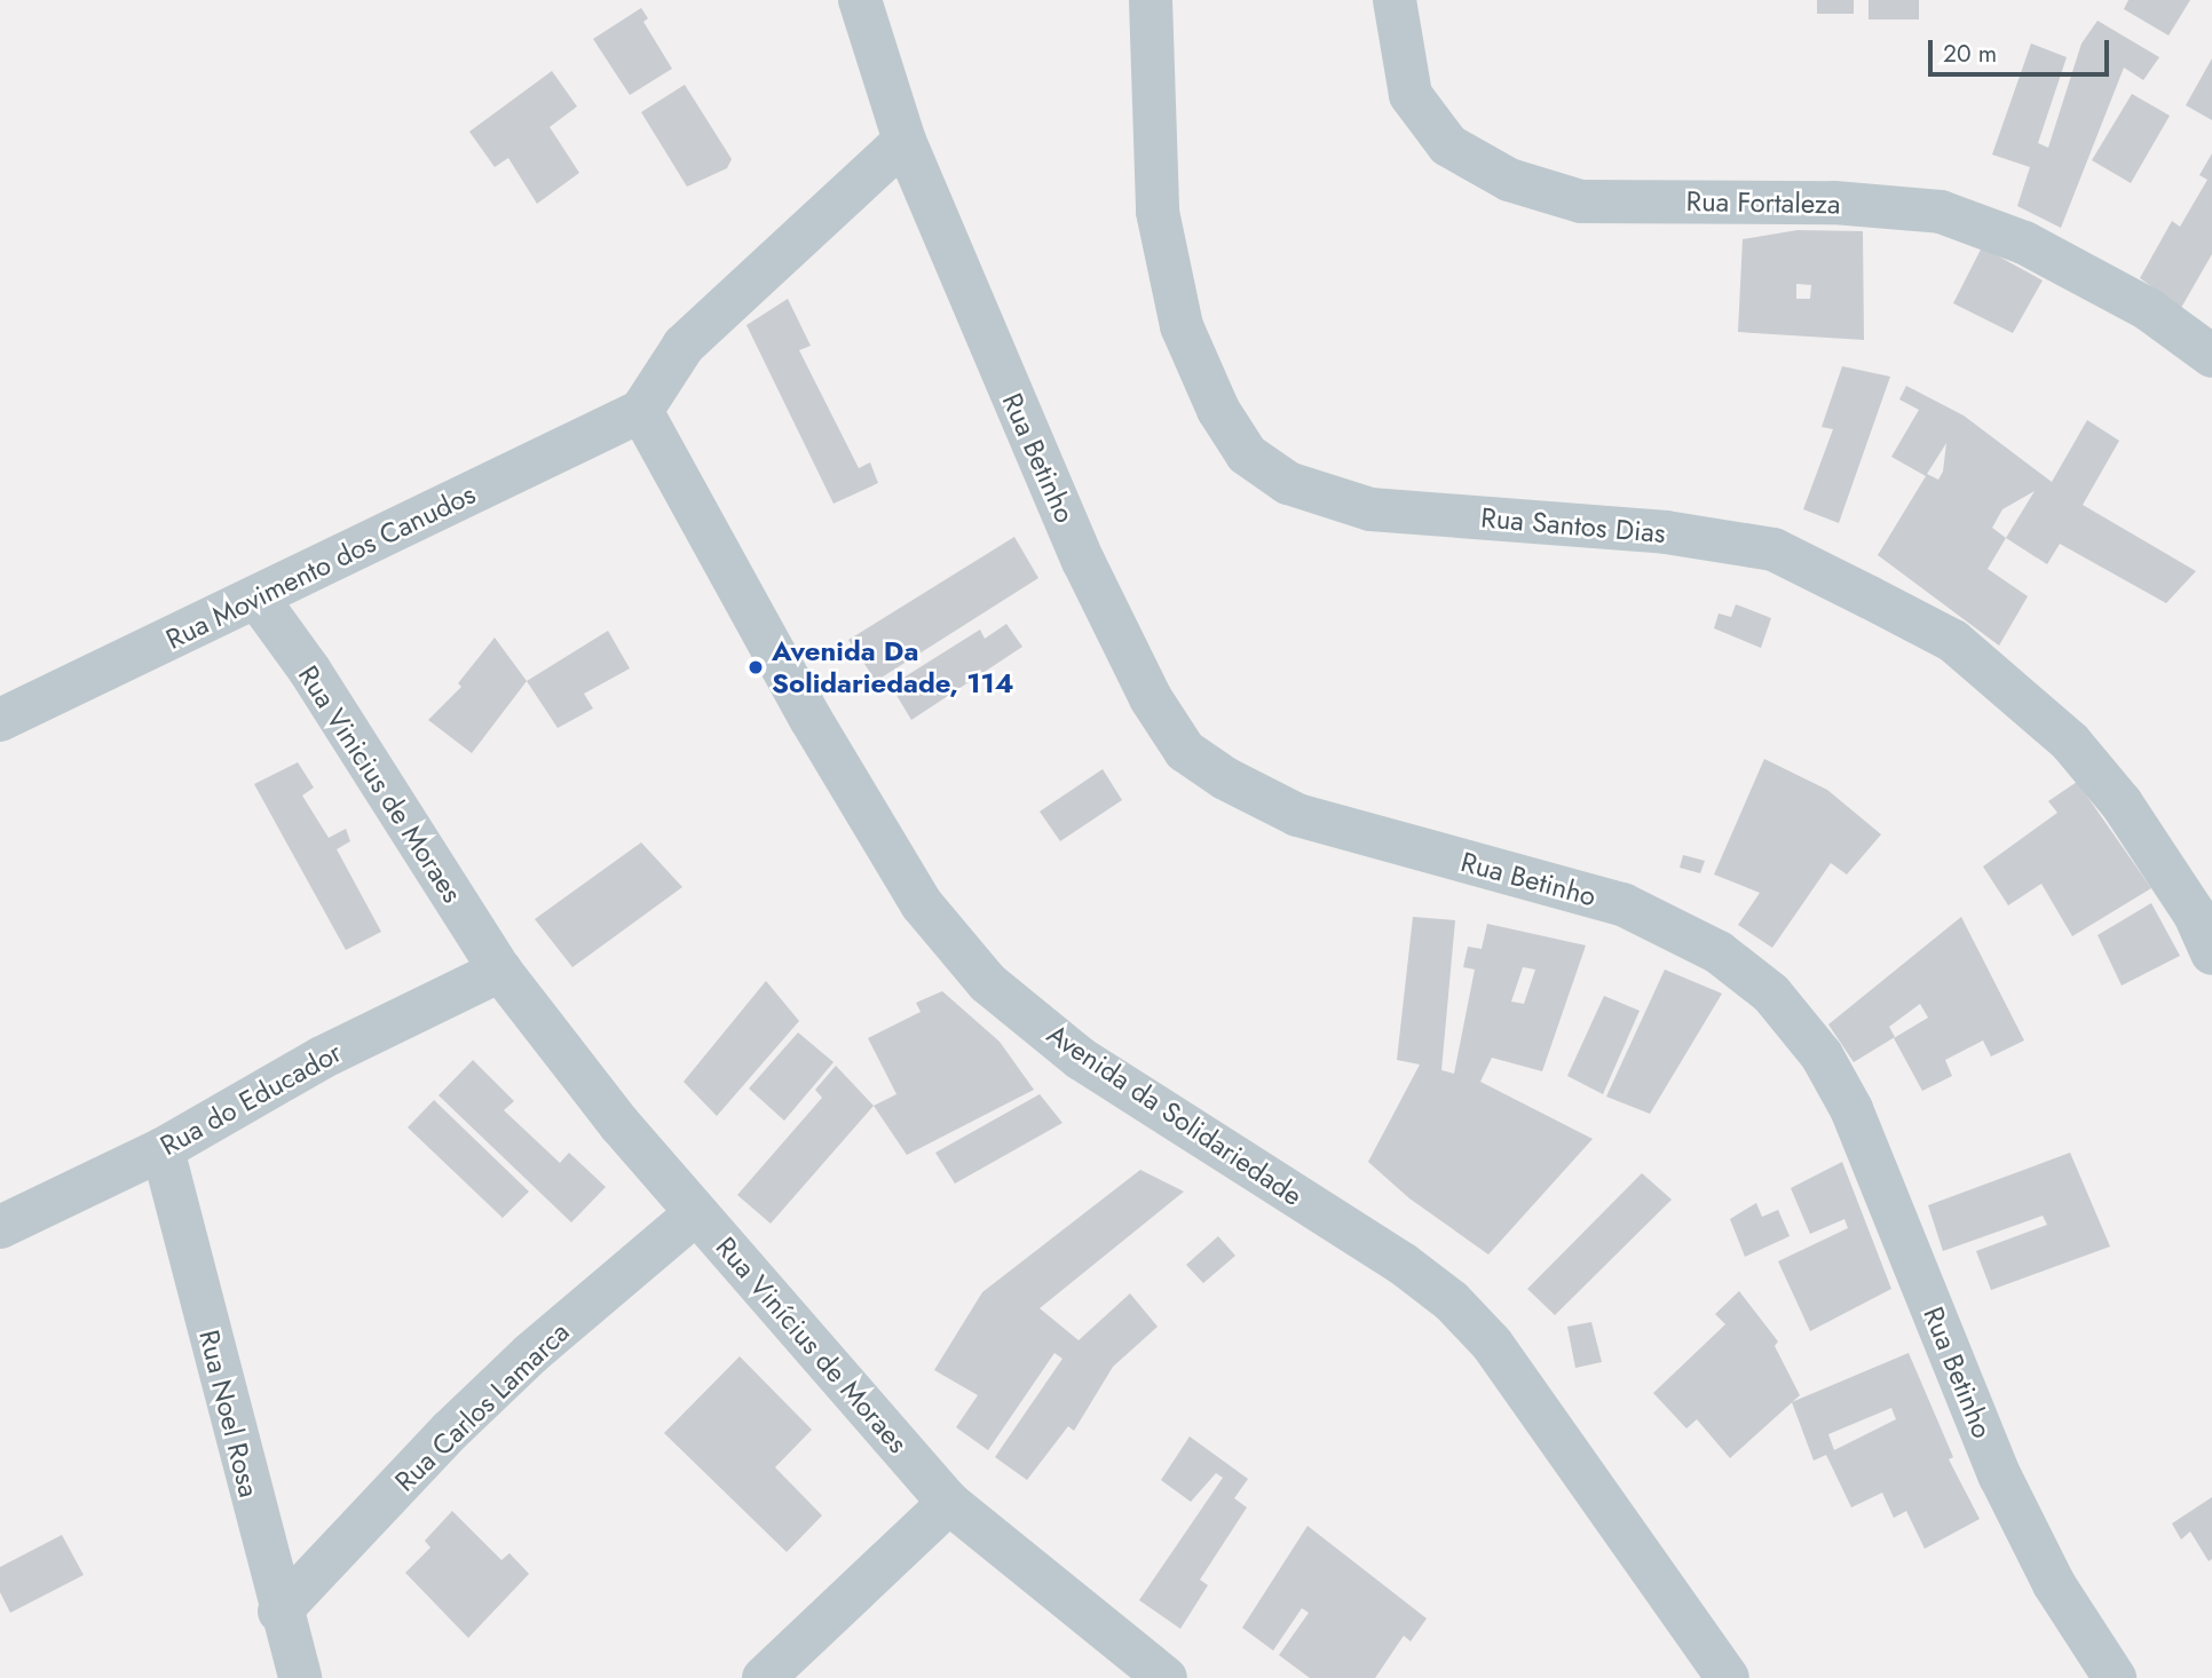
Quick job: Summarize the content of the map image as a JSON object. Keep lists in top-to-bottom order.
{
  "streets": {
    "street": [
      "Rua Fortaleza",
      "Rua Betinho",
      "Rua Santos Dias",
      "Rua Movimento dos Canudos",
      "Rua Vinicius de Moraes",
      "Rua do Educador",
      "Avenida da Solidariedade",
      "Rua Vinícius de Moraes",
      "Rua Carlos Lamarca",
      "Rua Noel Rosa"
    ]
  },
  "crossings": [
    ["Rua Movimento dos Canudos", "Rua Vinicius de Moraes"],
    ["Rua Movimento dos Canudos", "Avenida da Solidariedade"],
    ["Rua Vinicius de Moraes", "Rua do Educador"],
    ["Rua Vinicius de Moraes", "Rua Vinícius de Moraes"],
    ["Rua do Educador", "Rua Vinícius de Moraes"],
    ["Rua do Educador", "Rua Noel Rosa"],
    ["Rua Vinícius de Moraes", "Rua Carlos Lamarca"],
    ["Rua Carlos Lamarca", "Rua Noel Rosa"]
  ],
  "places": ["Avenida Da Solidariedade, 114"],
  "scale_bar": "20 m"
}
